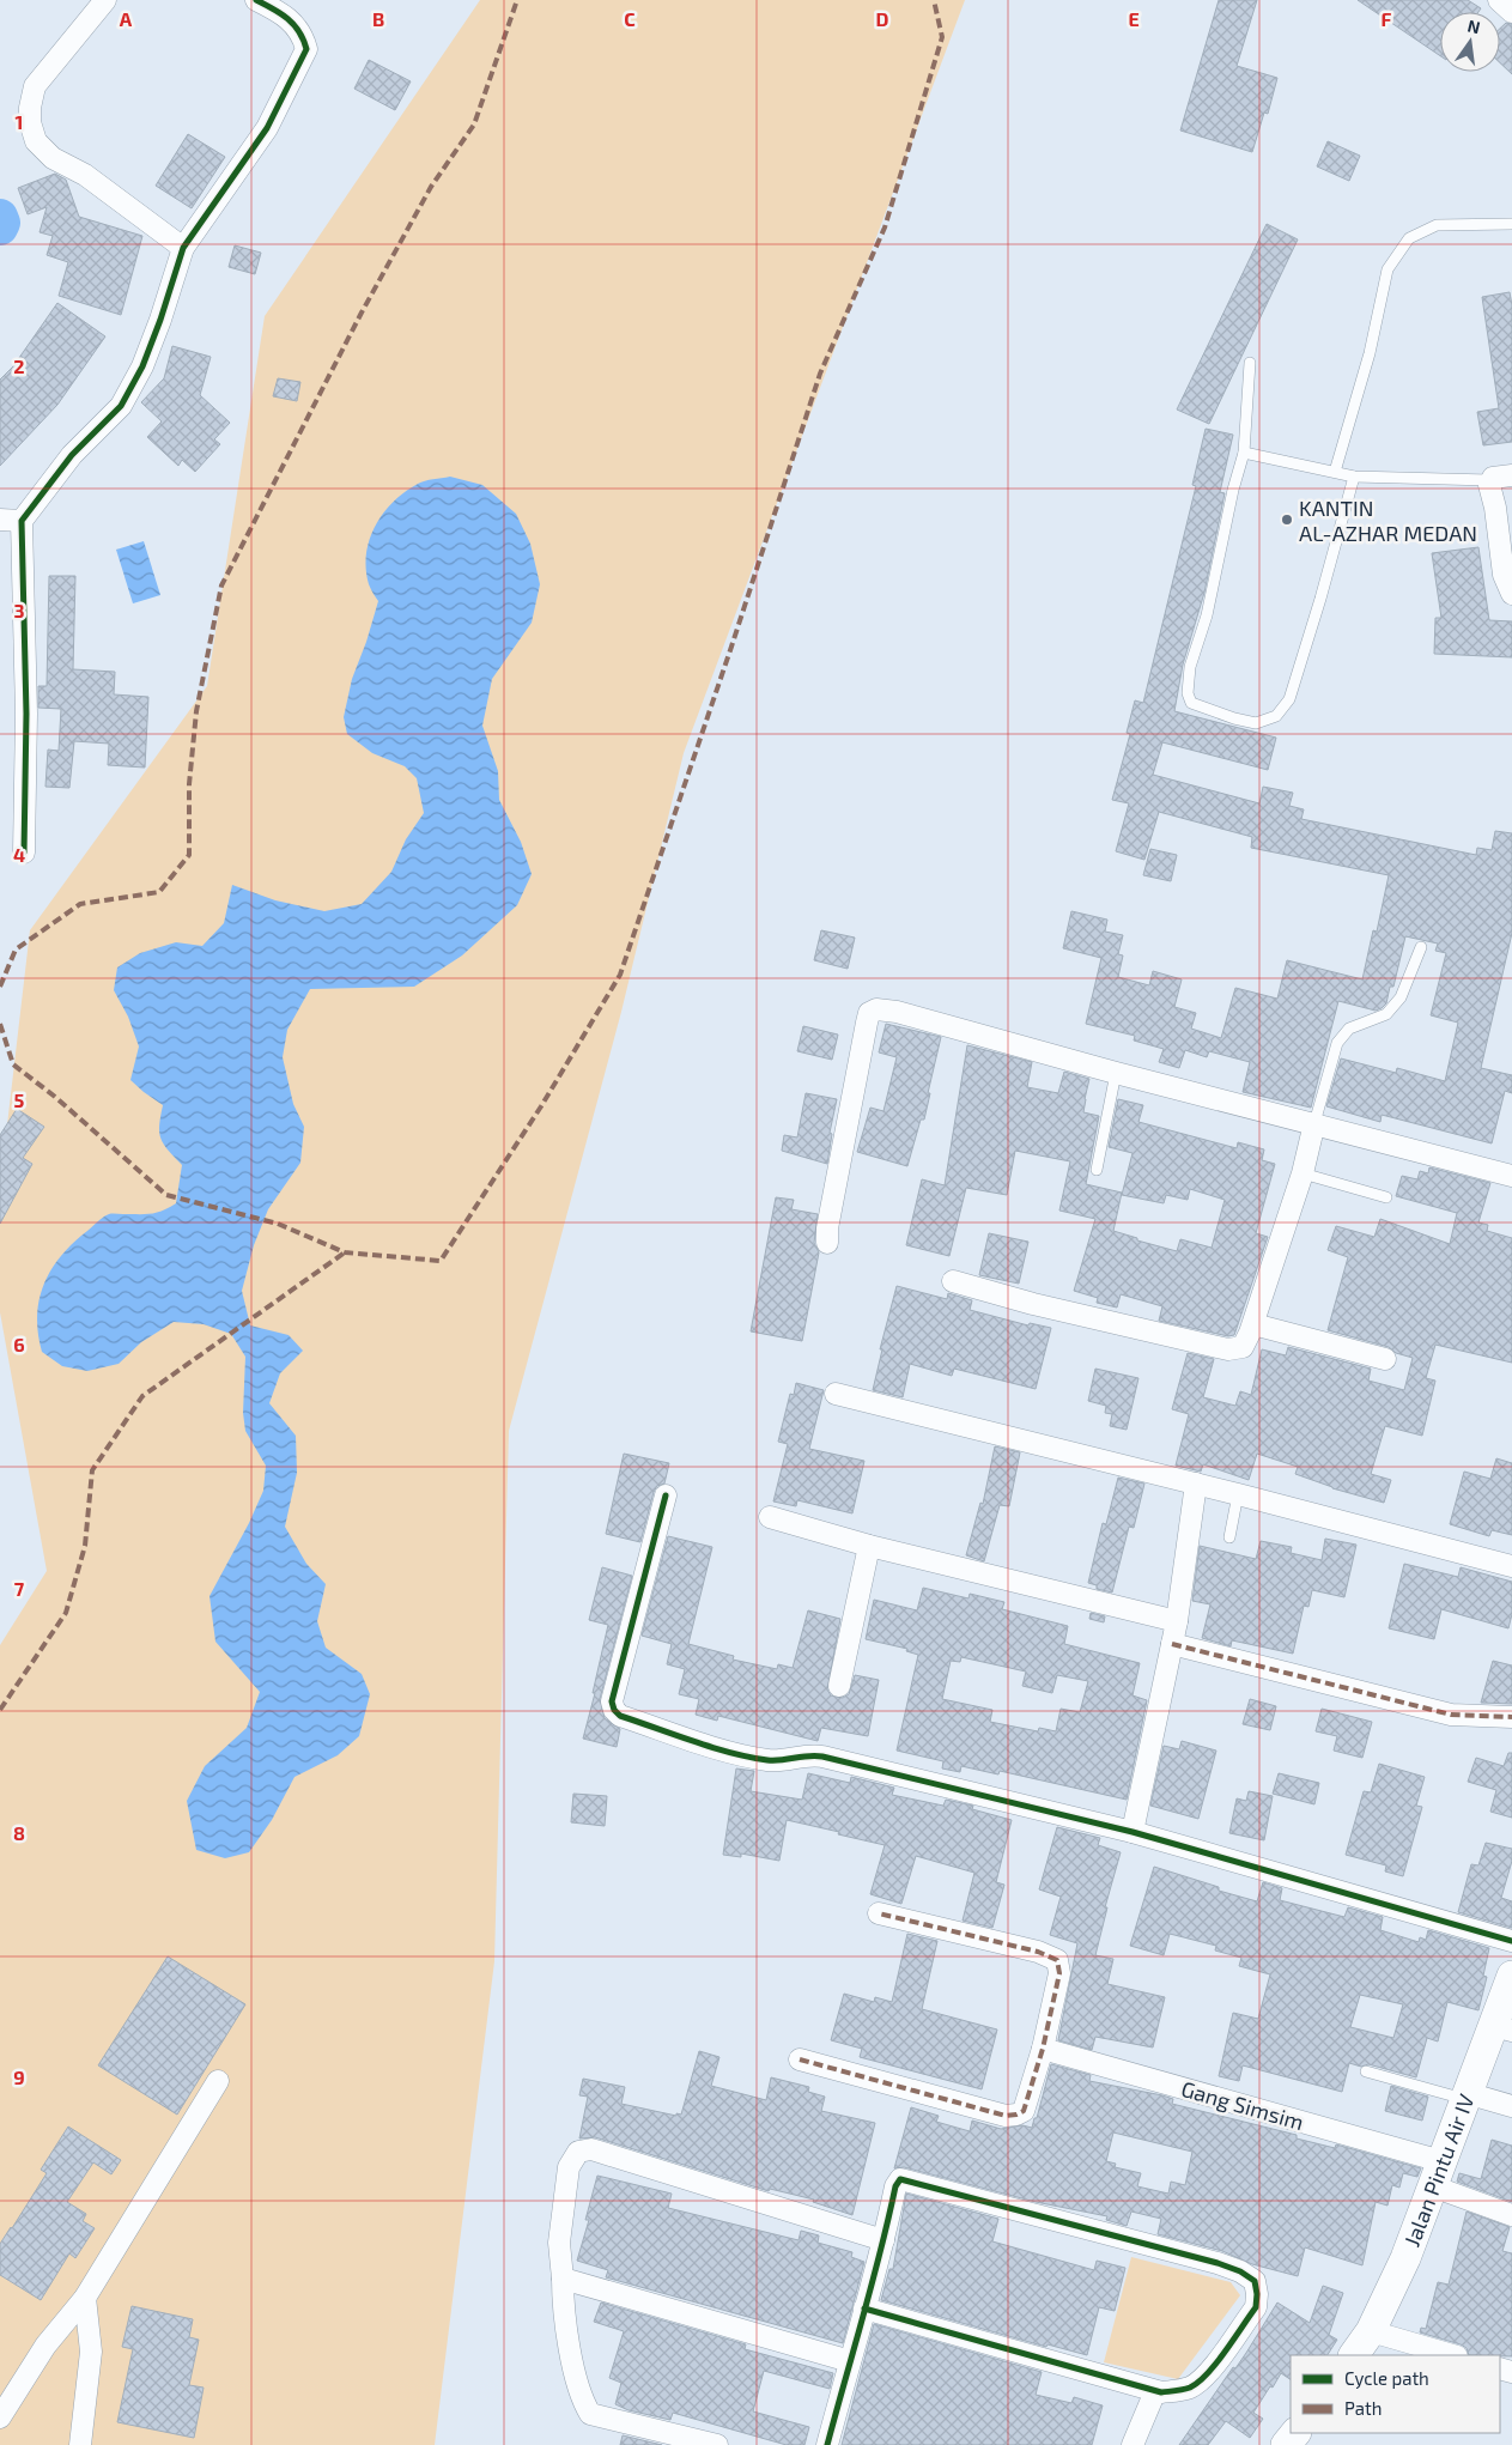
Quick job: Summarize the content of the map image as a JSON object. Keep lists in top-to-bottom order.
{
  "streets": {
    "main road": ["Jalan Pintu Air IV"],
    "street": ["Gang Simsim"]
  },
  "crossings": [
    ["Gang Simsim", "Jalan Pintu Air IV"]
  ],
  "places": ["KANTIN AL-AZHAR MEDAN"],
  "legend": ["Cycle path", "Path"],
  "north": "top",
  "grid": {
    "columns": [
      "A",
      "B",
      "C",
      "D",
      "E",
      "F"
    ],
    "rows": [
      "1",
      "2",
      "3",
      "4",
      "5",
      "6",
      "7",
      "8",
      "9"
    ]
  }
}
